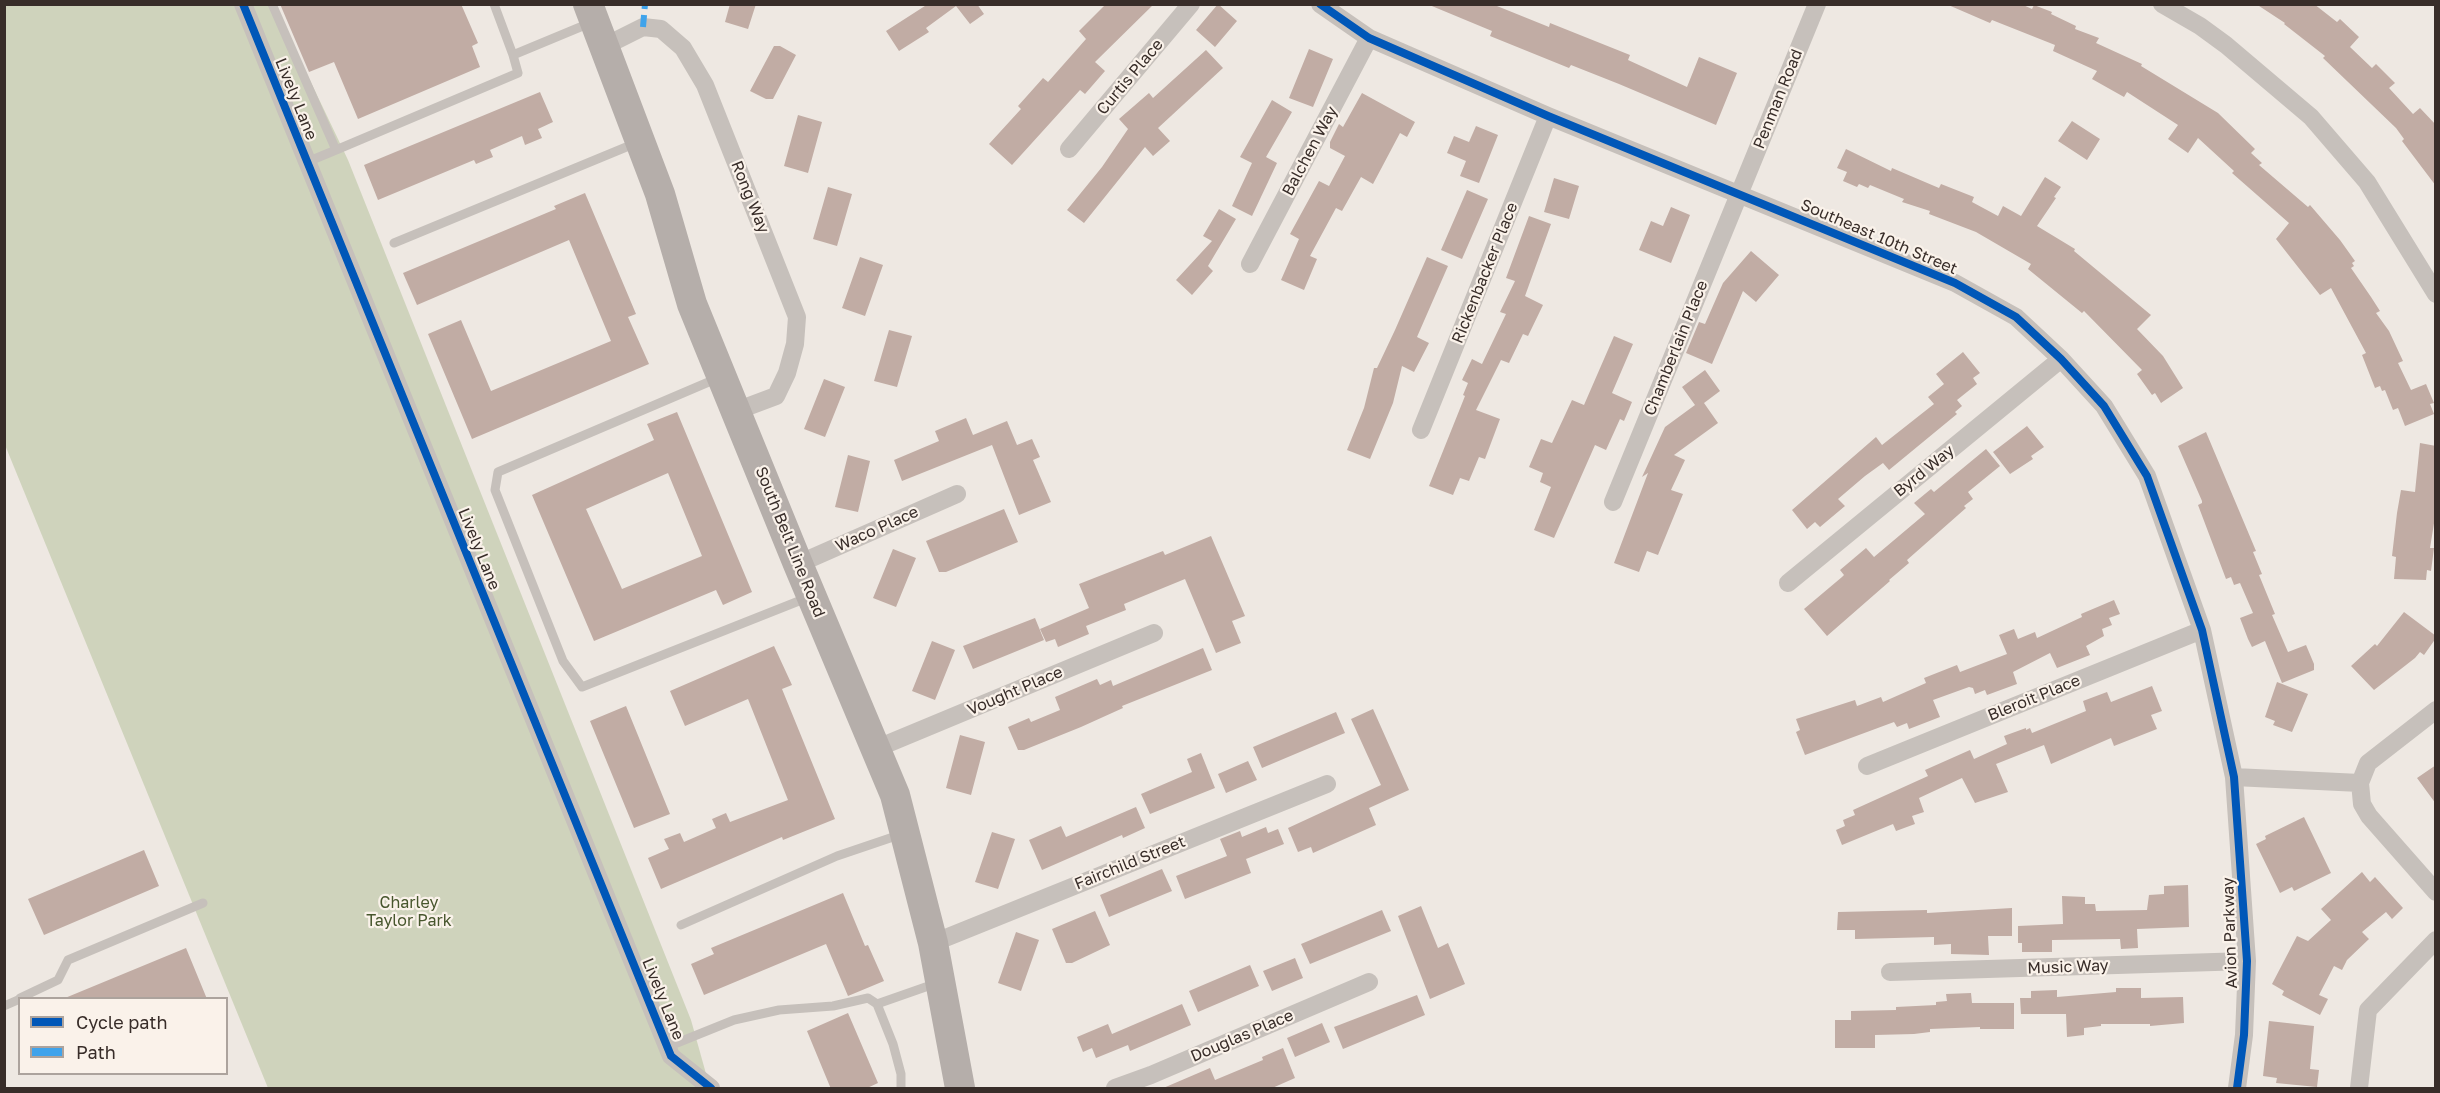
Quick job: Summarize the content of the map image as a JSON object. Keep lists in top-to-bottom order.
{
  "streets": {
    "main road": ["South Belt Line Road"],
    "street": [
      "Curtis Place",
      "Lively Lane",
      "Penman Road",
      "Balchen Way",
      "Rong Way",
      "Southeast 10th Street",
      "Rickenbacker Place",
      "Chamberlain Place",
      "Byrd Way",
      "Waco Place",
      "Vought Place",
      "Bleroit Place",
      "Fairchild Street",
      "Avion Parkway",
      "Music Way",
      "Douglas Place"
    ]
  },
  "crossings": [
    ["Penman Road", "Southeast 10th Street"],
    ["Penman Road", "Chamberlain Place"],
    ["Balchen Way", "Southeast 10th Street"],
    ["Rong Way", "South Belt Line Road"],
    ["Southeast 10th Street", "Rickenbacker Place"],
    ["Southeast 10th Street", "Chamberlain Place"],
    ["Southeast 10th Street", "Byrd Way"],
    ["Southeast 10th Street", "Bleroit Place"],
    ["Southeast 10th Street", "Avion Parkway"],
    ["Waco Place", "South Belt Line Road"],
    ["South Belt Line Road", "Vought Place"],
    ["South Belt Line Road", "Fairchild Street"],
    ["Avion Parkway", "Music Way"]
  ],
  "parks": ["Charley Taylor Park"],
  "legend": ["Cycle path", "Path"]
}
